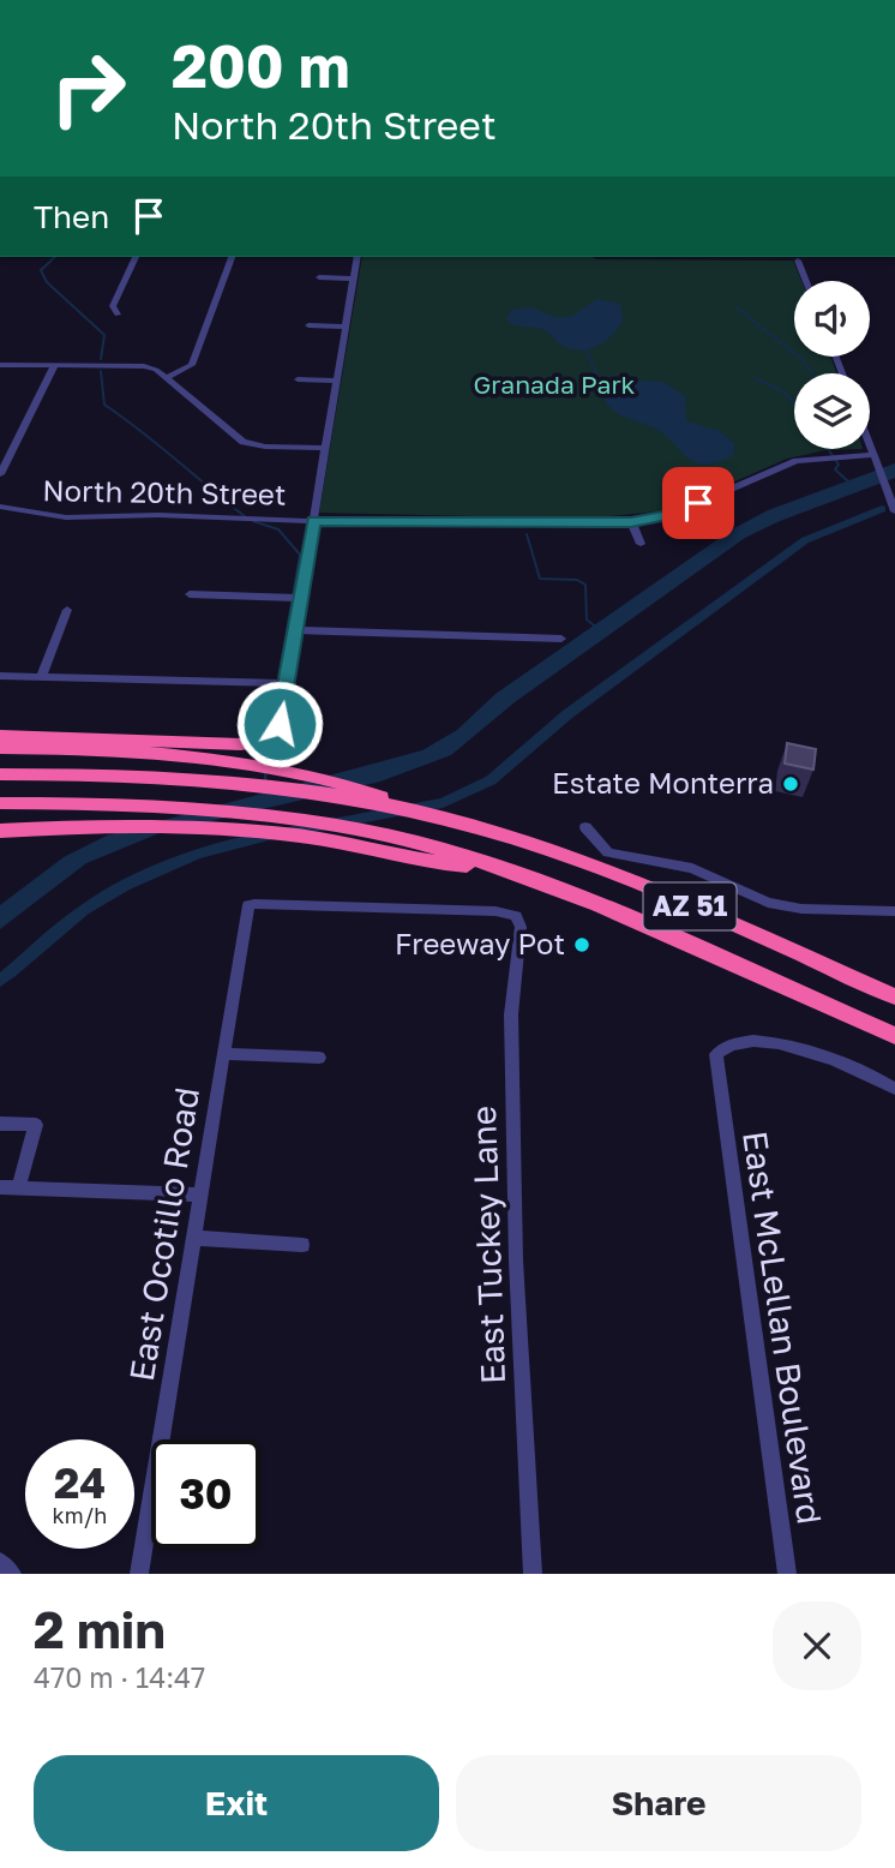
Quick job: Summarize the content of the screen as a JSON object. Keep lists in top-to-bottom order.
{
  "streets": {
    "highway": ["AZ 51"],
    "street": [
      "North 20th Street",
      "East Ocotillo Road",
      "East Tuckey Lane",
      "East McLellan Boulevard"
    ]
  },
  "crossings": [
    ["East Ocotillo Road", "East Tuckey Lane"]
  ],
  "parks": ["Granada Park"],
  "places": ["Estate Monterra", "Freeway Pot"],
  "page": {
    "turn": ["200 m", "North 20th Street"],
    "then": "Then",
    "speed": "24 km/h",
    "limit": "30",
    "heading": ["2 min", "470 m · 14:47"],
    "buttons": ["Exit", "Share"]
  }
}
